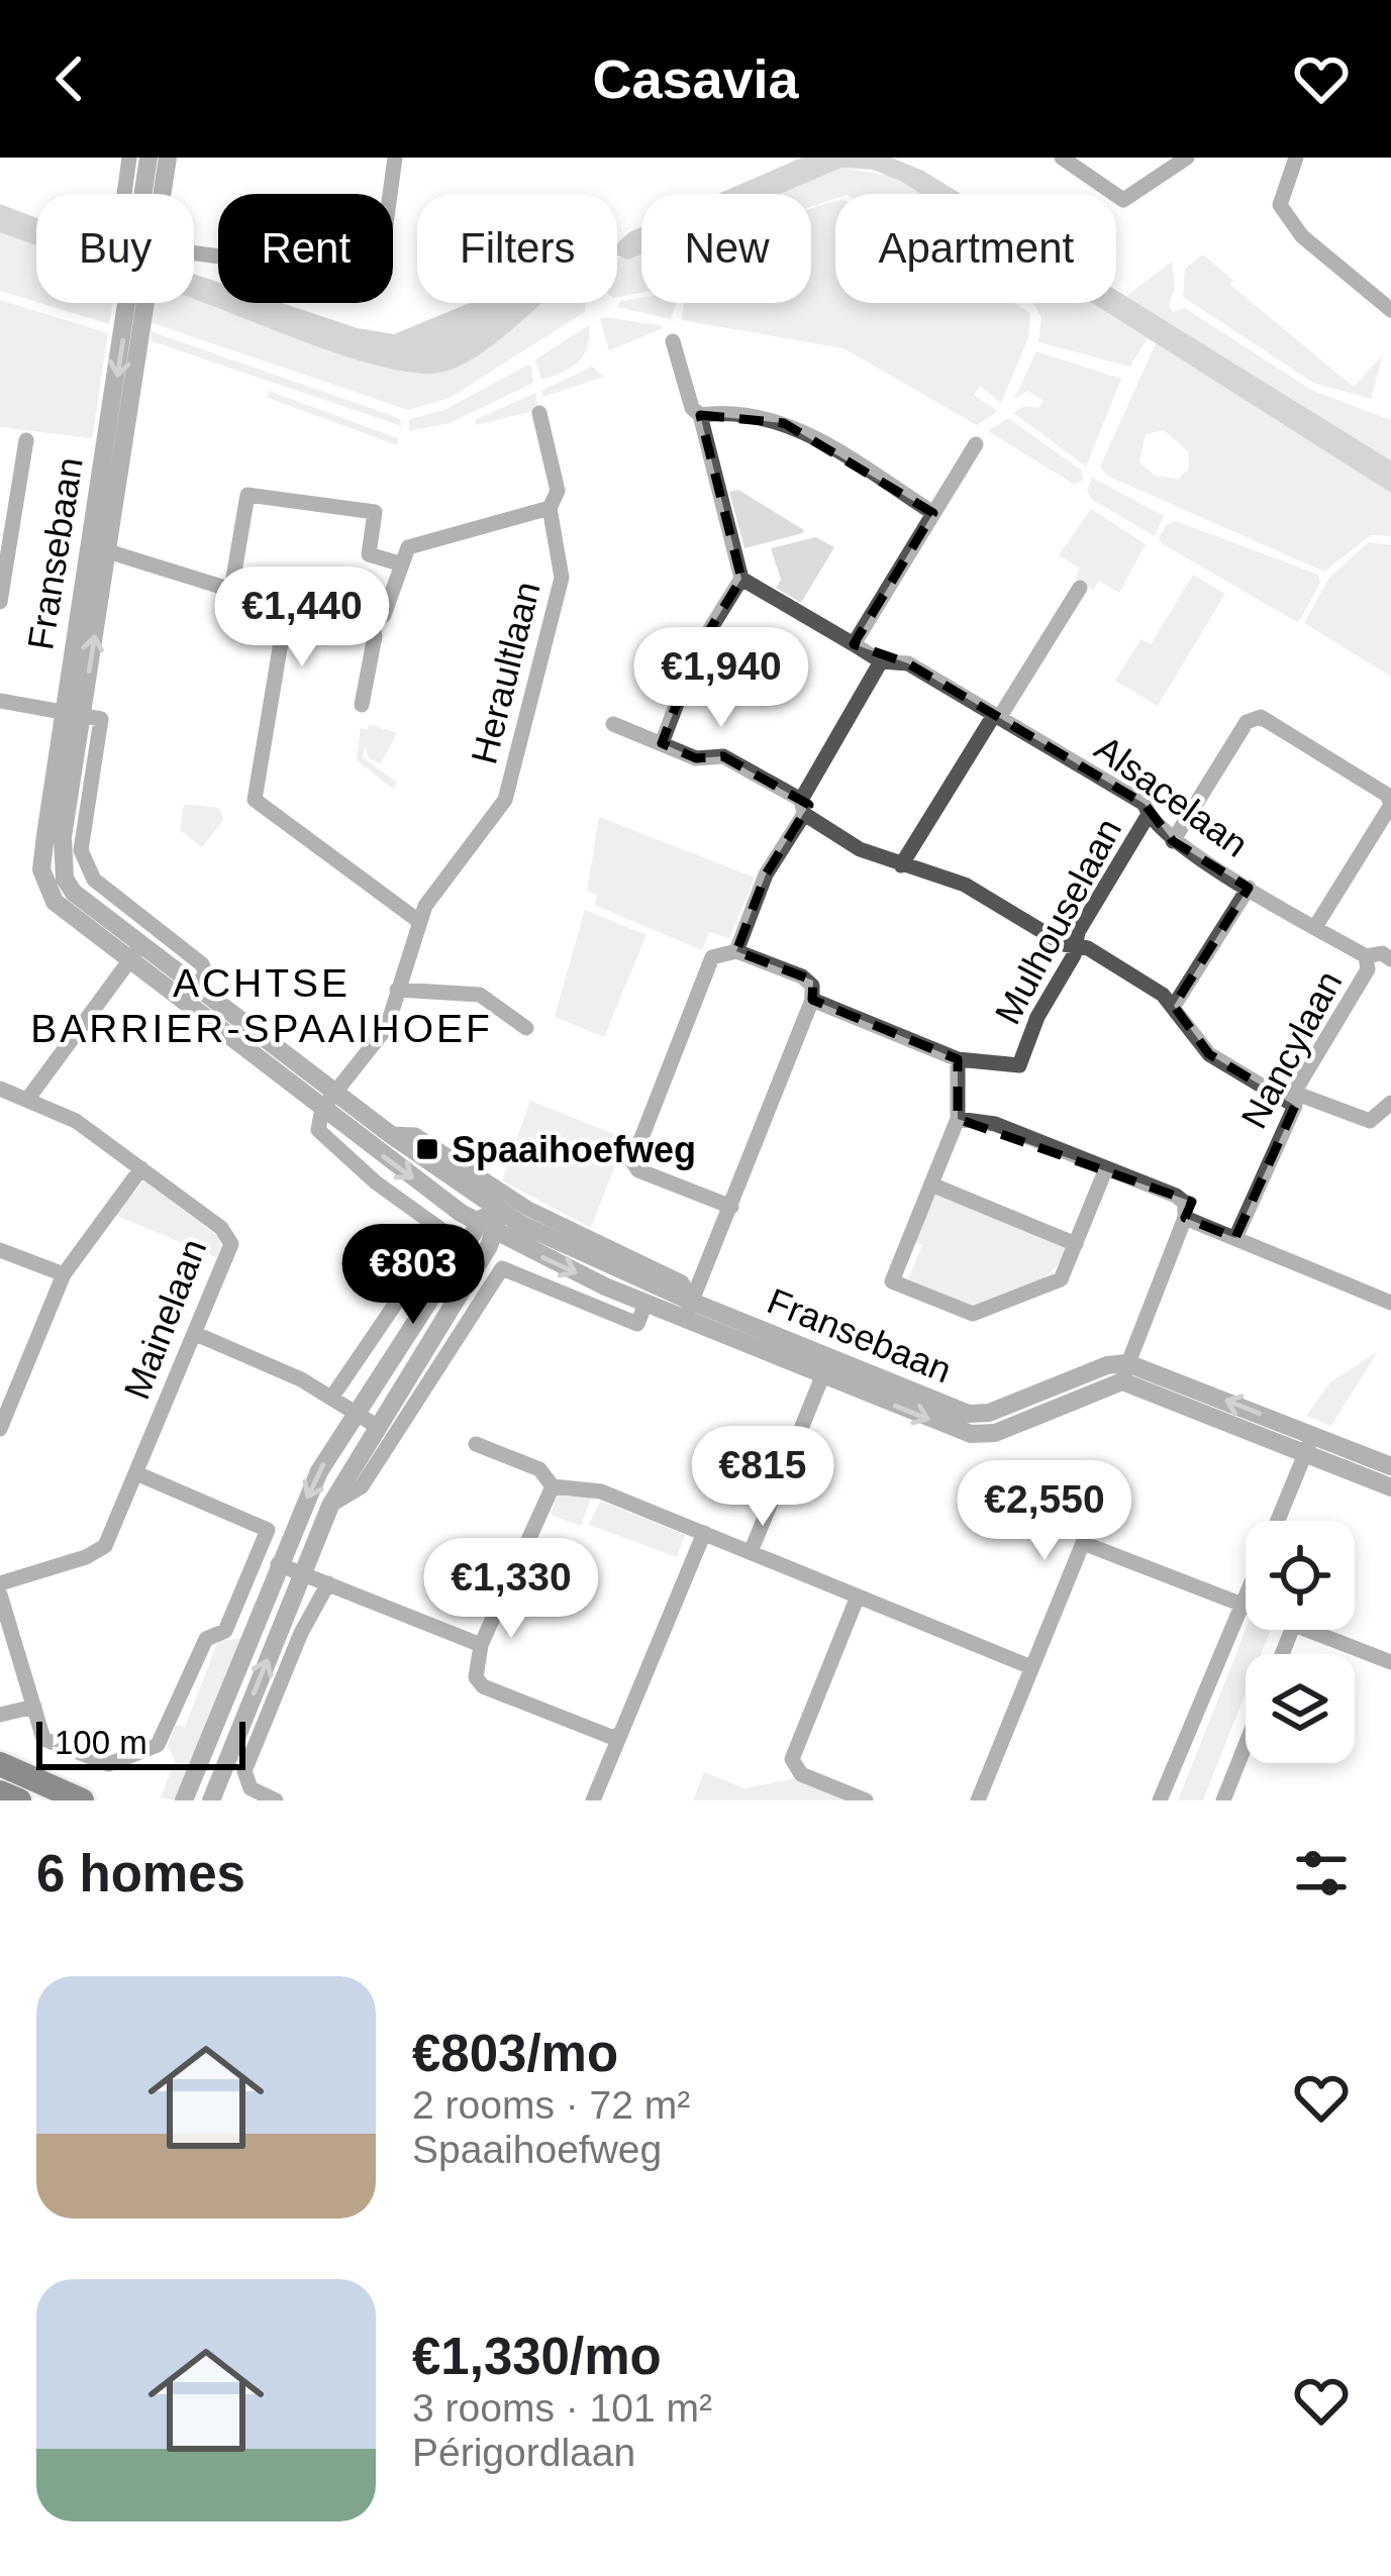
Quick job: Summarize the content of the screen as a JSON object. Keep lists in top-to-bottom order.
{
  "streets": {
    "street": [
      "Fransebaan",
      "Heraultlaan",
      "Alsacelaan",
      "Mulhouselaan",
      "Nancylaan",
      "Mainelaan"
    ]
  },
  "crossings": [
    ["Fransebaan", "Heraultlaan"],
    ["Alsacelaan", "Mulhouselaan"],
    ["Alsacelaan", "Nancylaan"]
  ],
  "districts": ["ACHTSE BARRIER-SPAAIHOEF"],
  "places": {
    "transit": ["Spaaihoefweg"]
  },
  "scale_bar": "100 m",
  "page": {
    "header": "Casavia",
    "chip": [
      "Buy",
      "Rent",
      "Filters",
      "New",
      "Apartment"
    ],
    "price": [
      "€1,440",
      "€1,940",
      "€803",
      "€815",
      "€2,550",
      "€1,330"
    ],
    "scale": "100 m",
    "heading": "6 homes",
    "list": [
      {
        "name": "€803/mo",
        "note": "2 rooms · 72 m² · Spaaihoefweg"
      },
      {
        "name": "€1,330/mo",
        "note": "3 rooms · 101 m² · Périgordlaan"
      }
    ]
  }
}
